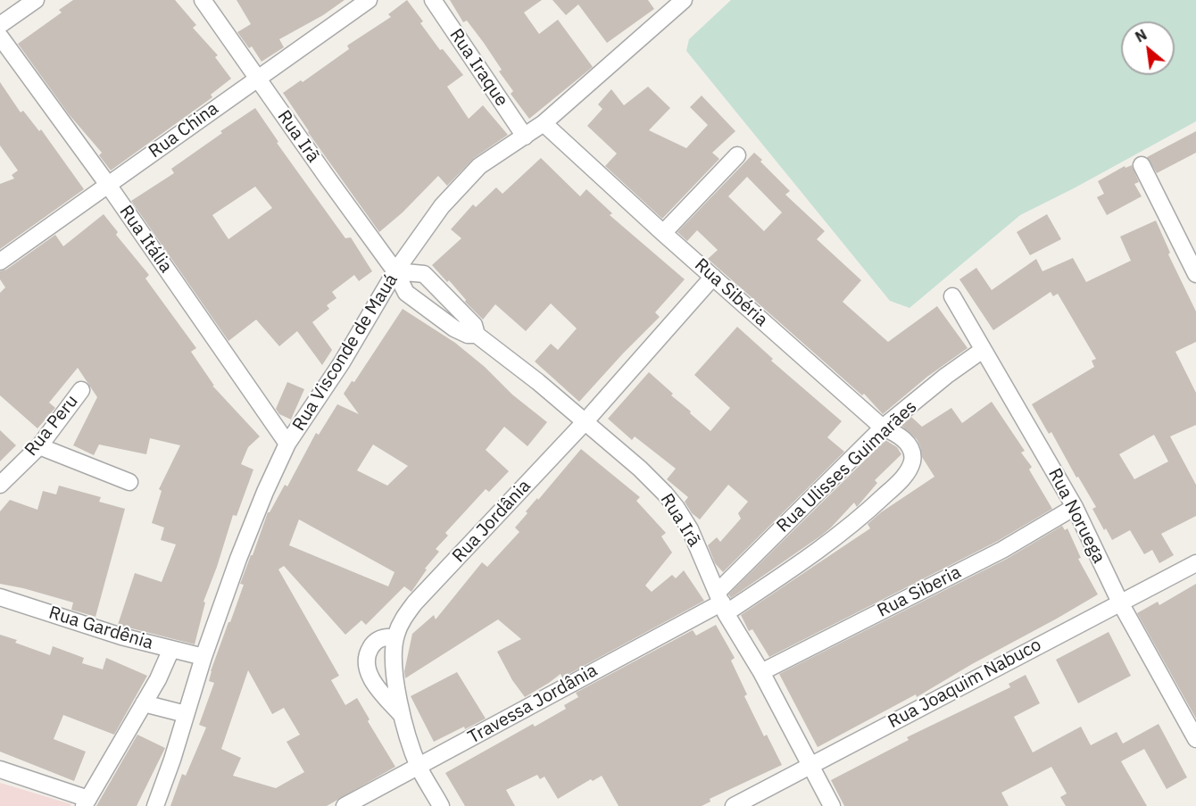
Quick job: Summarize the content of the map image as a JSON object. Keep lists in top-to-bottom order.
{
  "streets": {
    "street": [
      "Rua Iraque",
      "Rua China",
      "Rua Irã",
      "Rua Itália",
      "Rua Sibéria",
      "Rua Visconde de Mauá",
      "Rua Peru",
      "Rua Ulisses Guimarães",
      "Rua Noruega",
      "Rua Jordânia",
      "Rua Siberia",
      "Rua Gardênia",
      "Rua Joaquim Nabuco",
      "Travessa Jordânia"
    ]
  },
  "crossings": [
    ["Rua Iraque", "Rua Visconde de Mauá"],
    ["Rua China", "Rua Irã"],
    ["Rua China", "Rua Itália"],
    ["Rua Irã", "Rua Sibéria"],
    ["Rua Irã", "Rua Visconde de Mauá"],
    ["Rua Irã", "Rua Ulisses Guimarães"],
    ["Rua Irã", "Rua Jordânia"],
    ["Rua Irã", "Rua Siberia"],
    ["Rua Irã", "Rua Joaquim Nabuco"],
    ["Rua Irã", "Travessa Jordânia"],
    ["Rua Itália", "Rua Visconde de Mauá"],
    ["Rua Sibéria", "Rua Visconde de Mauá"],
    ["Rua Sibéria", "Rua Ulisses Guimarães"],
    ["Rua Sibéria", "Rua Jordânia"],
    ["Rua Sibéria", "Travessa Jordânia"],
    ["Rua Visconde de Mauá", "Rua Gardênia"],
    ["Rua Ulisses Guimarães", "Rua Noruega"],
    ["Rua Ulisses Guimarães", "Travessa Jordânia"],
    ["Rua Noruega", "Rua Siberia"],
    ["Rua Noruega", "Rua Joaquim Nabuco"],
    ["Rua Jordânia", "Travessa Jordânia"]
  ],
  "north": "top left"
}
